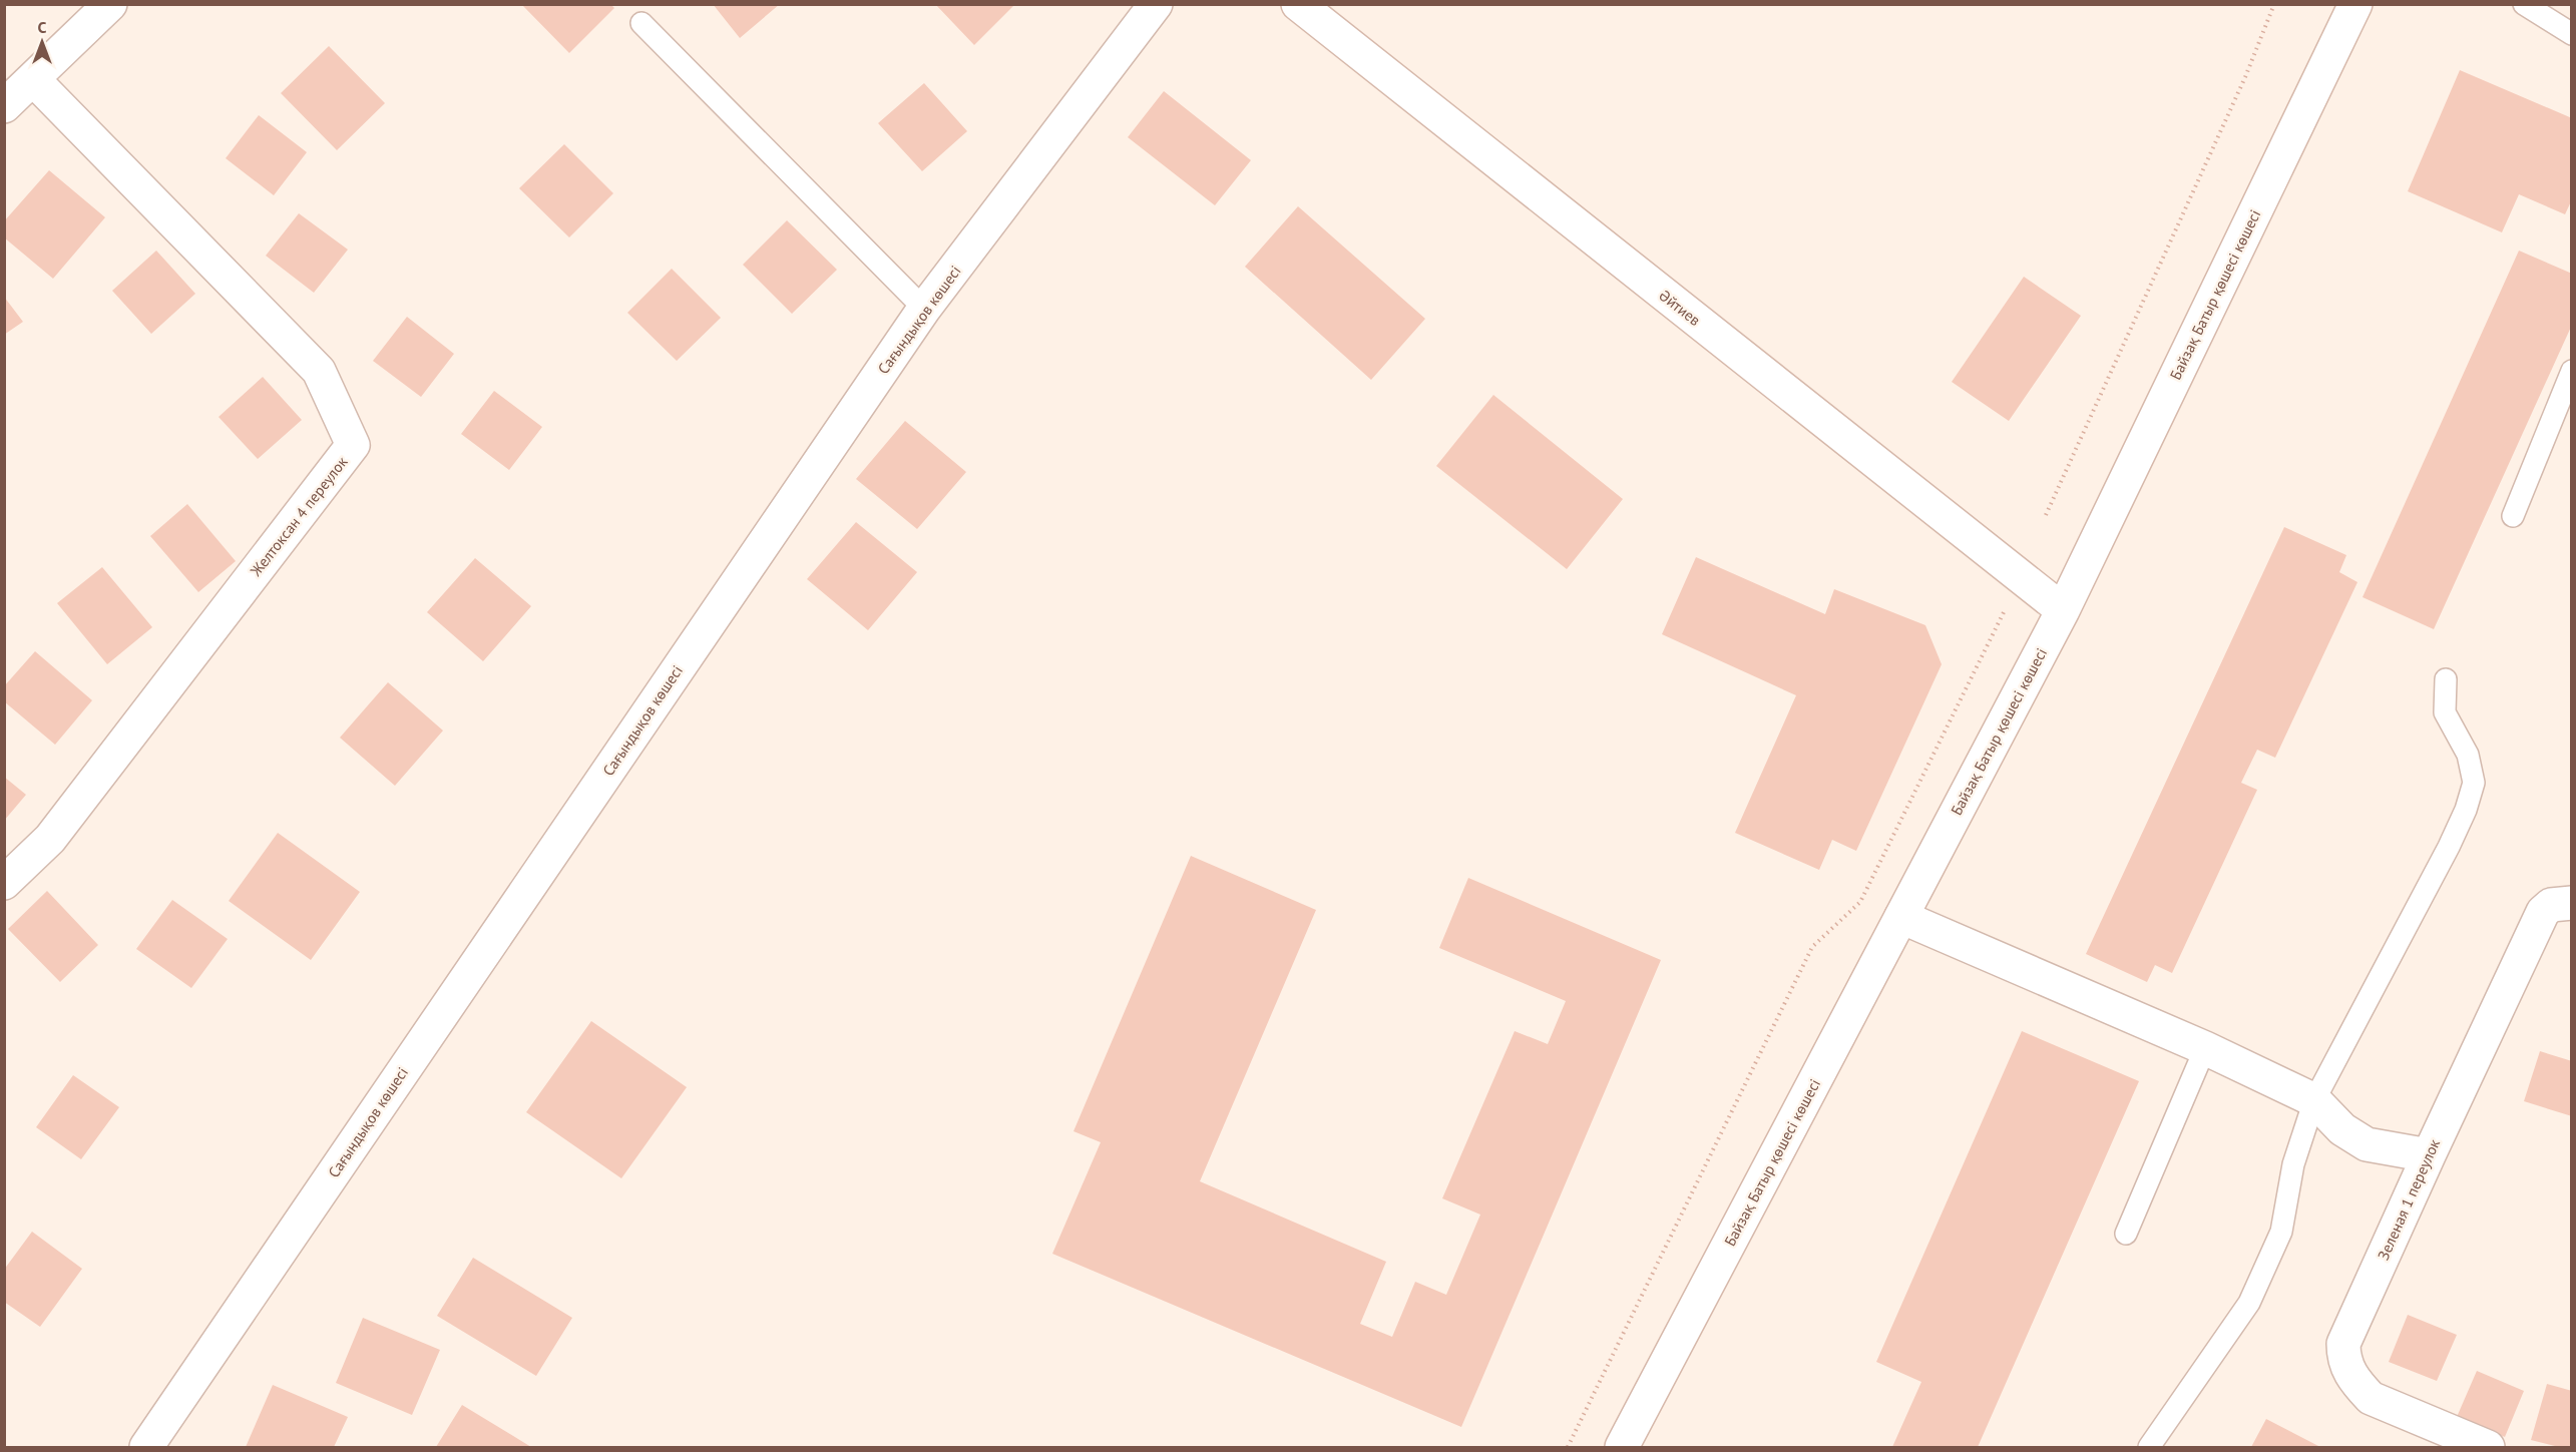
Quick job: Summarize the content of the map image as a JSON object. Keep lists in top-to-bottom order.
{
  "streets": {
    "street": [
      "Байзақ Батыр қөшесі көшесі",
      "Әйтиев",
      "Сағындықов көшесі",
      "Желтоксан 4 переулок",
      "Зеленая 1 переулок"
    ]
  },
  "crossings": [
    ["Байзақ Батыр қөшесі көшесі", "Әйтиев"]
  ],
  "north": "top"
}
